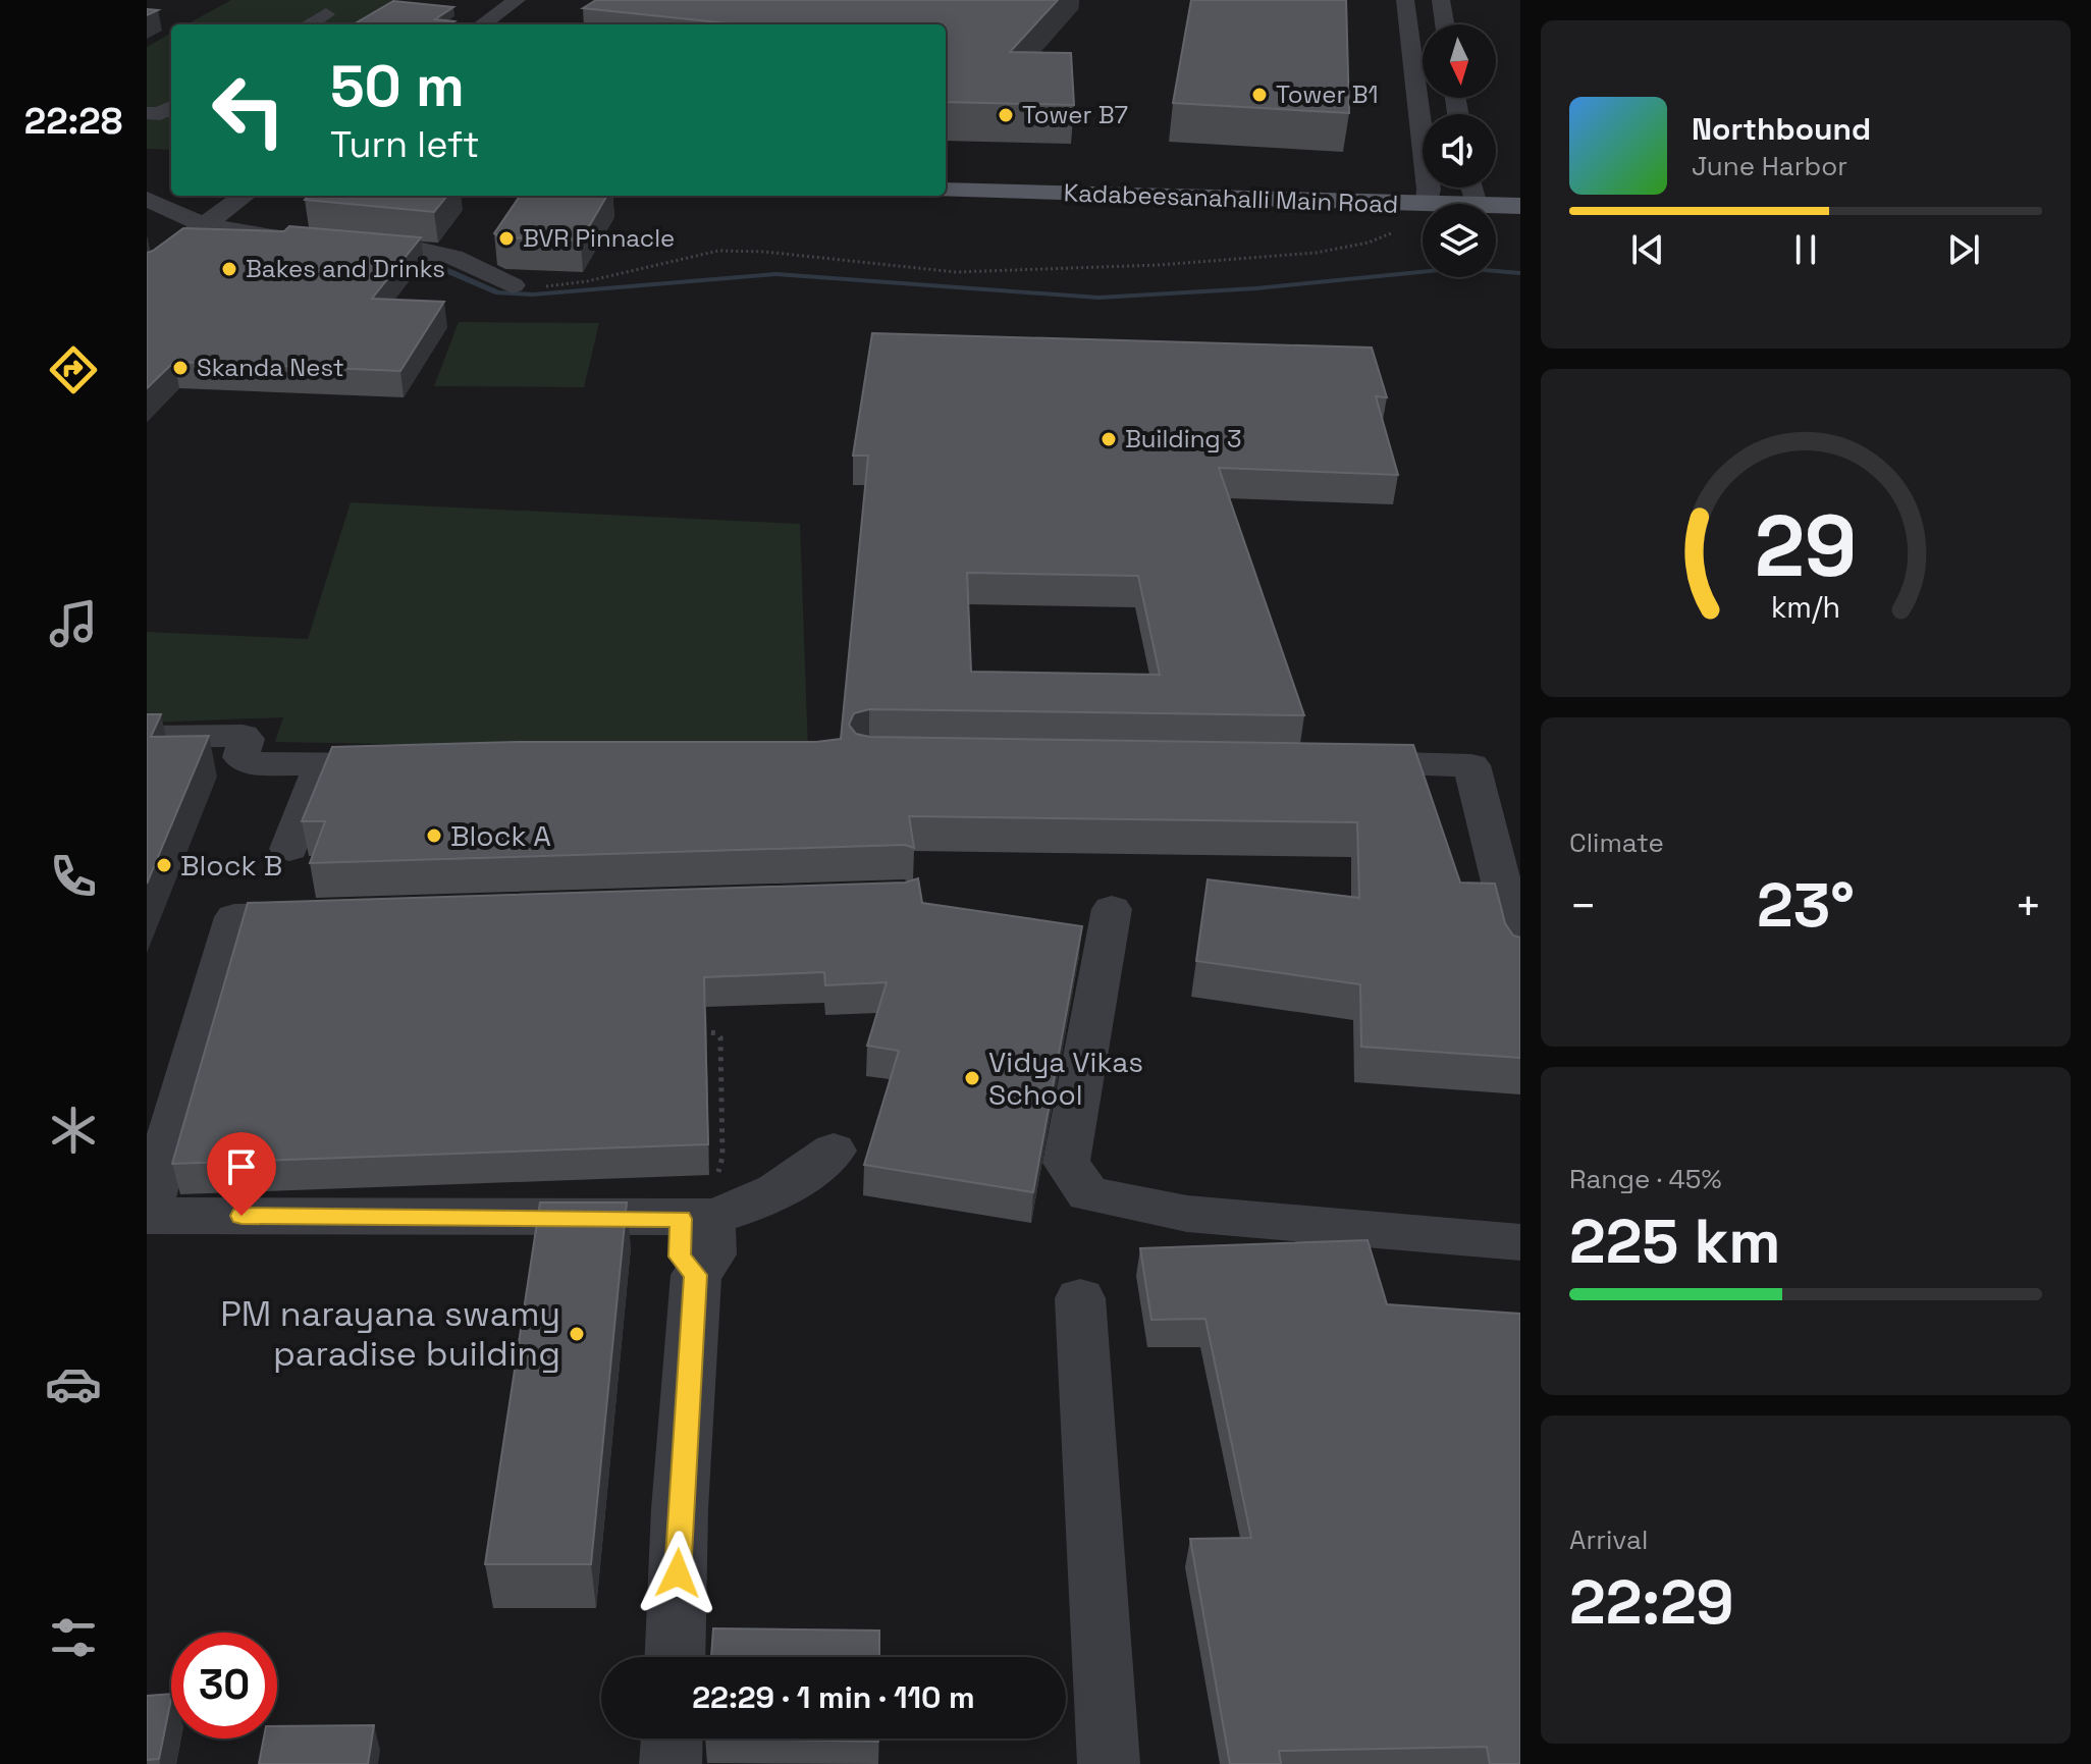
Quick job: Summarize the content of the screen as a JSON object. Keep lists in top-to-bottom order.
{
  "streets": {
    "main road": ["Kadabeesanahalli Main Road"]
  },
  "places": [
    "Tower B1",
    "Tower B7",
    "BVR Pinnacle",
    "Bakes and Drinks",
    "Skanda Nest",
    "Building 3",
    "Block A",
    "Block B",
    "Vidya Vikas School",
    "PM narayana swamy paradise building"
  ],
  "north": "bottom",
  "page": {
    "tabs": "22:28",
    "turn": ["50 m", "Turn left"],
    "song": ["Northbound", "June Harbor"],
    "tile": [
      "Climate",
      ["Range · 45%", "225 km"],
      ["Arrival", "22:29"]
    ],
    "heat": ["−", "23°", "+"],
    "limit": "30",
    "trip": "22:29 · 1 min · 110 m",
    "gauge": ["29", "km/h"]
  }
}
